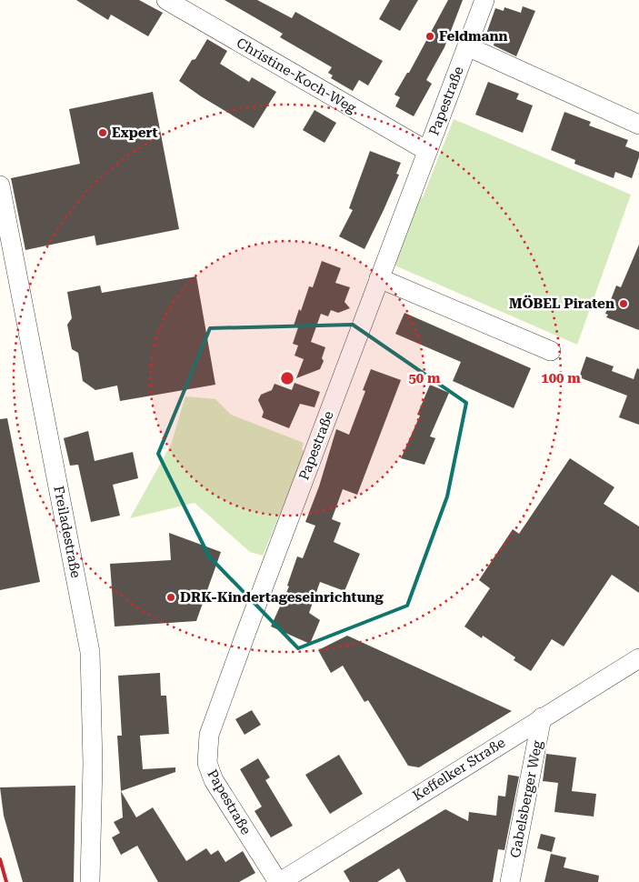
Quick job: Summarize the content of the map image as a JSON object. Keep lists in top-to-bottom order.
{
  "streets": {
    "street": [
      "Christine-Koch-Weg",
      "Papestraße",
      "Freiladestraße",
      "Keffelker Straße",
      "Gabelsberger Weg"
    ]
  },
  "crossings": [
    ["Christine-Koch-Weg", "Papestraße"],
    ["Papestraße", "Keffelker Straße"],
    ["Keffelker Straße", "Gabelsberger Weg"]
  ],
  "places": [
    "Feldmann",
    "Expert",
    "MÖBEL Piraten",
    "DRK-Kindertageseinrichtung"
  ],
  "rings": ["50 m", "100 m"]
}
